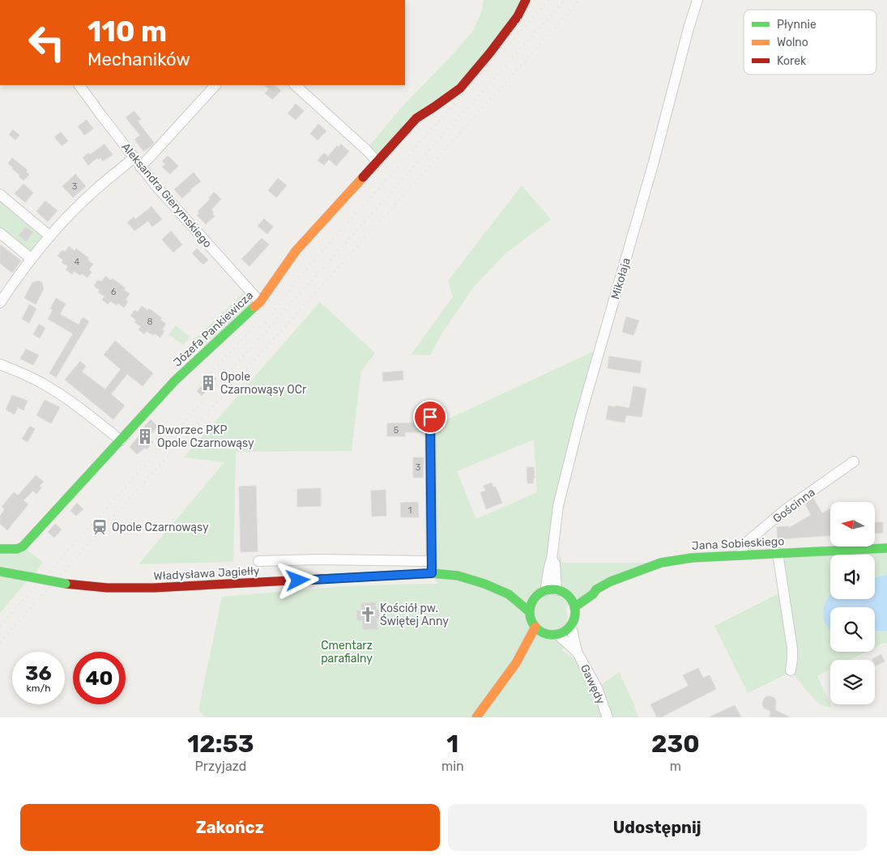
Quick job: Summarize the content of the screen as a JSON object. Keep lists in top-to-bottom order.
{
  "streets": {
    "street": [
      "Aleksandra Gierymskiego",
      "Mikołaja",
      "Józefa Pankiewicza",
      "Gościnna",
      "Jana Sobieskiego",
      "Władysława Jagiełły",
      "Gawędy"
    ]
  },
  "crossings": [
    ["Aleksandra Gierymskiego", "Józefa Pankiewicza"],
    ["Mikołaja", "Jana Sobieskiego"],
    ["Mikołaja", "Władysława Jagiełły"],
    ["Mikołaja", "Gawędy"],
    ["Gościnna", "Jana Sobieskiego"],
    ["Jana Sobieskiego", "Władysława Jagiełły"],
    ["Jana Sobieskiego", "Gawędy"],
    ["Władysława Jagiełły", "Gawędy"]
  ],
  "parks": ["Cmentarz parafialny"],
  "places": {
    "building": ["Opole Czarnowąsy OCr", "Dworzec PKP Opole Czarnowąsy"],
    "station": ["Opole Czarnowąsy"],
    "church": ["Kościół pw. Świętej Anny"]
  },
  "house_numbers": [
    "3",
    "4",
    "6",
    "8",
    "5",
    "3",
    "1"
  ],
  "legend": ["Płynnie", "Wolno", "Korek"],
  "north": "left",
  "page": {
    "turn": ["110 m", "Mechaników"],
    "speed": "36 km/h",
    "limit": "40",
    "eta": [
      "12:53",
      "Przyjazd",
      "1",
      "min",
      "230",
      "m"
    ],
    "buttons": ["Zakończ", "Udostępnij"]
  }
}
